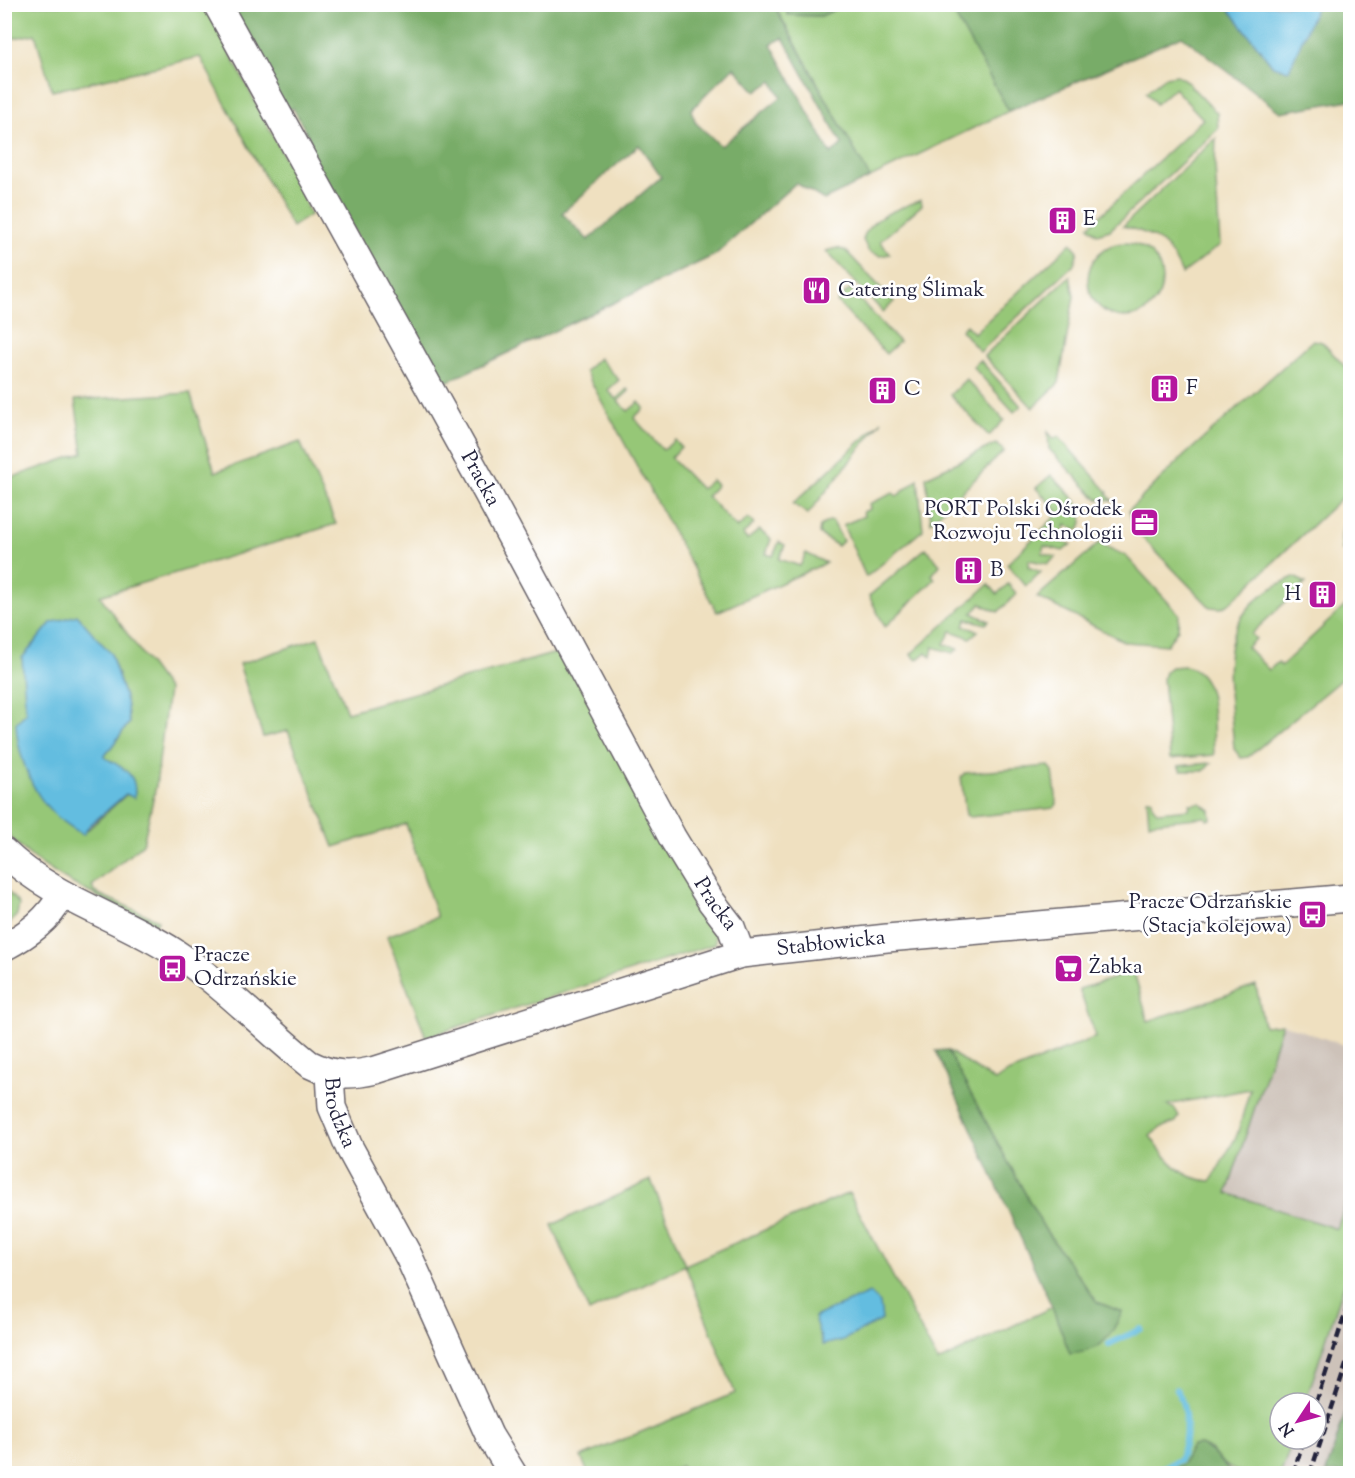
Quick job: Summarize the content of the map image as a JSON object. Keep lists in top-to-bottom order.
{
  "streets": {
    "street": ["Pracka", "Stabłowicka", "Brodzka"]
  },
  "crossings": [
    ["Pracka", "Stabłowicka"],
    ["Stabłowicka", "Brodzka"]
  ],
  "places": {
    "building": [
      "E",
      "F",
      "C",
      "B",
      "H"
    ],
    "restaurant": ["Catering Ślimak"],
    "office": ["PORT Polski Ośrodek Rozwoju Technologii"],
    "bus stop": ["Pracze Odrzańskie (Stacja kolejowa)", "Pracze Odrzańskie"],
    "supermarket": ["Żabka"]
  },
  "north": "bottom left"
}
